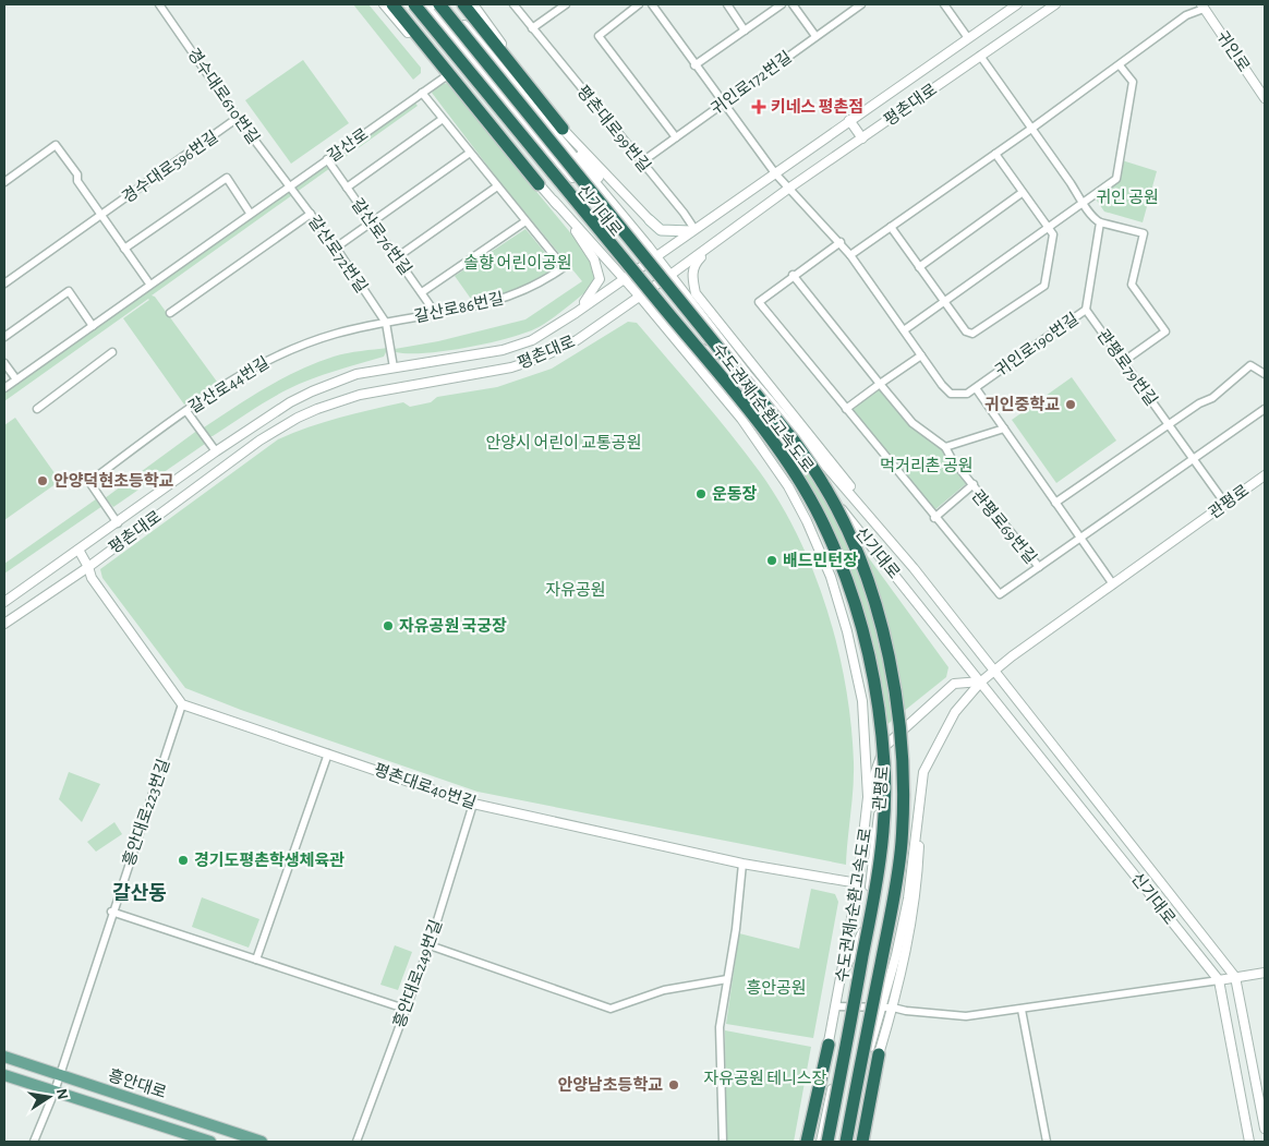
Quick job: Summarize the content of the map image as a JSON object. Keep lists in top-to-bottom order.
{
  "streets": {
    "highway": ["수도권제1순환고속도로"],
    "main road": ["흥안대로"],
    "street": [
      "귀인로",
      "귀인로172번길",
      "경수대로610번길",
      "평촌대로",
      "평촌대로99번길",
      "갈산로",
      "경수대로596번길",
      "신기대로",
      "갈산로76번길",
      "갈산로72번길",
      "갈산로86번길",
      "귀인로190번길",
      "관평로79번길",
      "갈산로44번길",
      "관평로",
      "관평로69번길",
      "평촌대로40번길",
      "흥안대로223번길",
      "흥안대로249번길"
    ]
  },
  "crossings": [
    ["귀인로172번길", "평촌대로99번길"],
    ["귀인로172번길", "귀인로190번길"],
    ["경수대로610번길", "갈산로"],
    ["경수대로610번길", "경수대로596번길"],
    ["경수대로610번길", "갈산로72번길"],
    ["평촌대로", "평촌대로99번길"],
    ["평촌대로", "신기대로"],
    ["평촌대로", "귀인로190번길"],
    ["평촌대로", "갈산로44번길"],
    ["갈산로", "갈산로76번길"],
    ["갈산로", "갈산로72번길"],
    ["갈산로", "갈산로86번길"],
    ["신기대로", "관평로"],
    ["갈산로76번길", "갈산로86번길"],
    ["갈산로72번길", "갈산로86번길"],
    ["갈산로72번길", "갈산로44번길"],
    ["갈산로86번길", "갈산로44번길"],
    ["귀인로190번길", "관평로79번길"],
    ["관평로79번길", "관평로"],
    ["관평로79번길", "관평로69번길"],
    ["수도권제1순환고속도로", "관평로"],
    ["평촌대로40번길", "흥안대로223번길"],
    ["평촌대로40번길", "흥안대로249번길"],
    ["흥안대로223번길", "흥안대로"]
  ],
  "districts": ["갈산동"],
  "parks": [
    "귀인 공원",
    "솔향 어린이공원",
    "안양시 어린이 교통공원",
    "먹거리촌 공원",
    "자유공원",
    "흥안공원",
    "자유공원 테니스장"
  ],
  "places": {
    "health": ["키네스 평촌점"],
    "other": [
      "귀인중학교",
      "안양덕현초등학교",
      "운동장",
      "배드민턴장",
      "자유공원 국궁장",
      "경기도평촌학생체육관",
      "안양남초등학교"
    ]
  },
  "north": "right"
}
